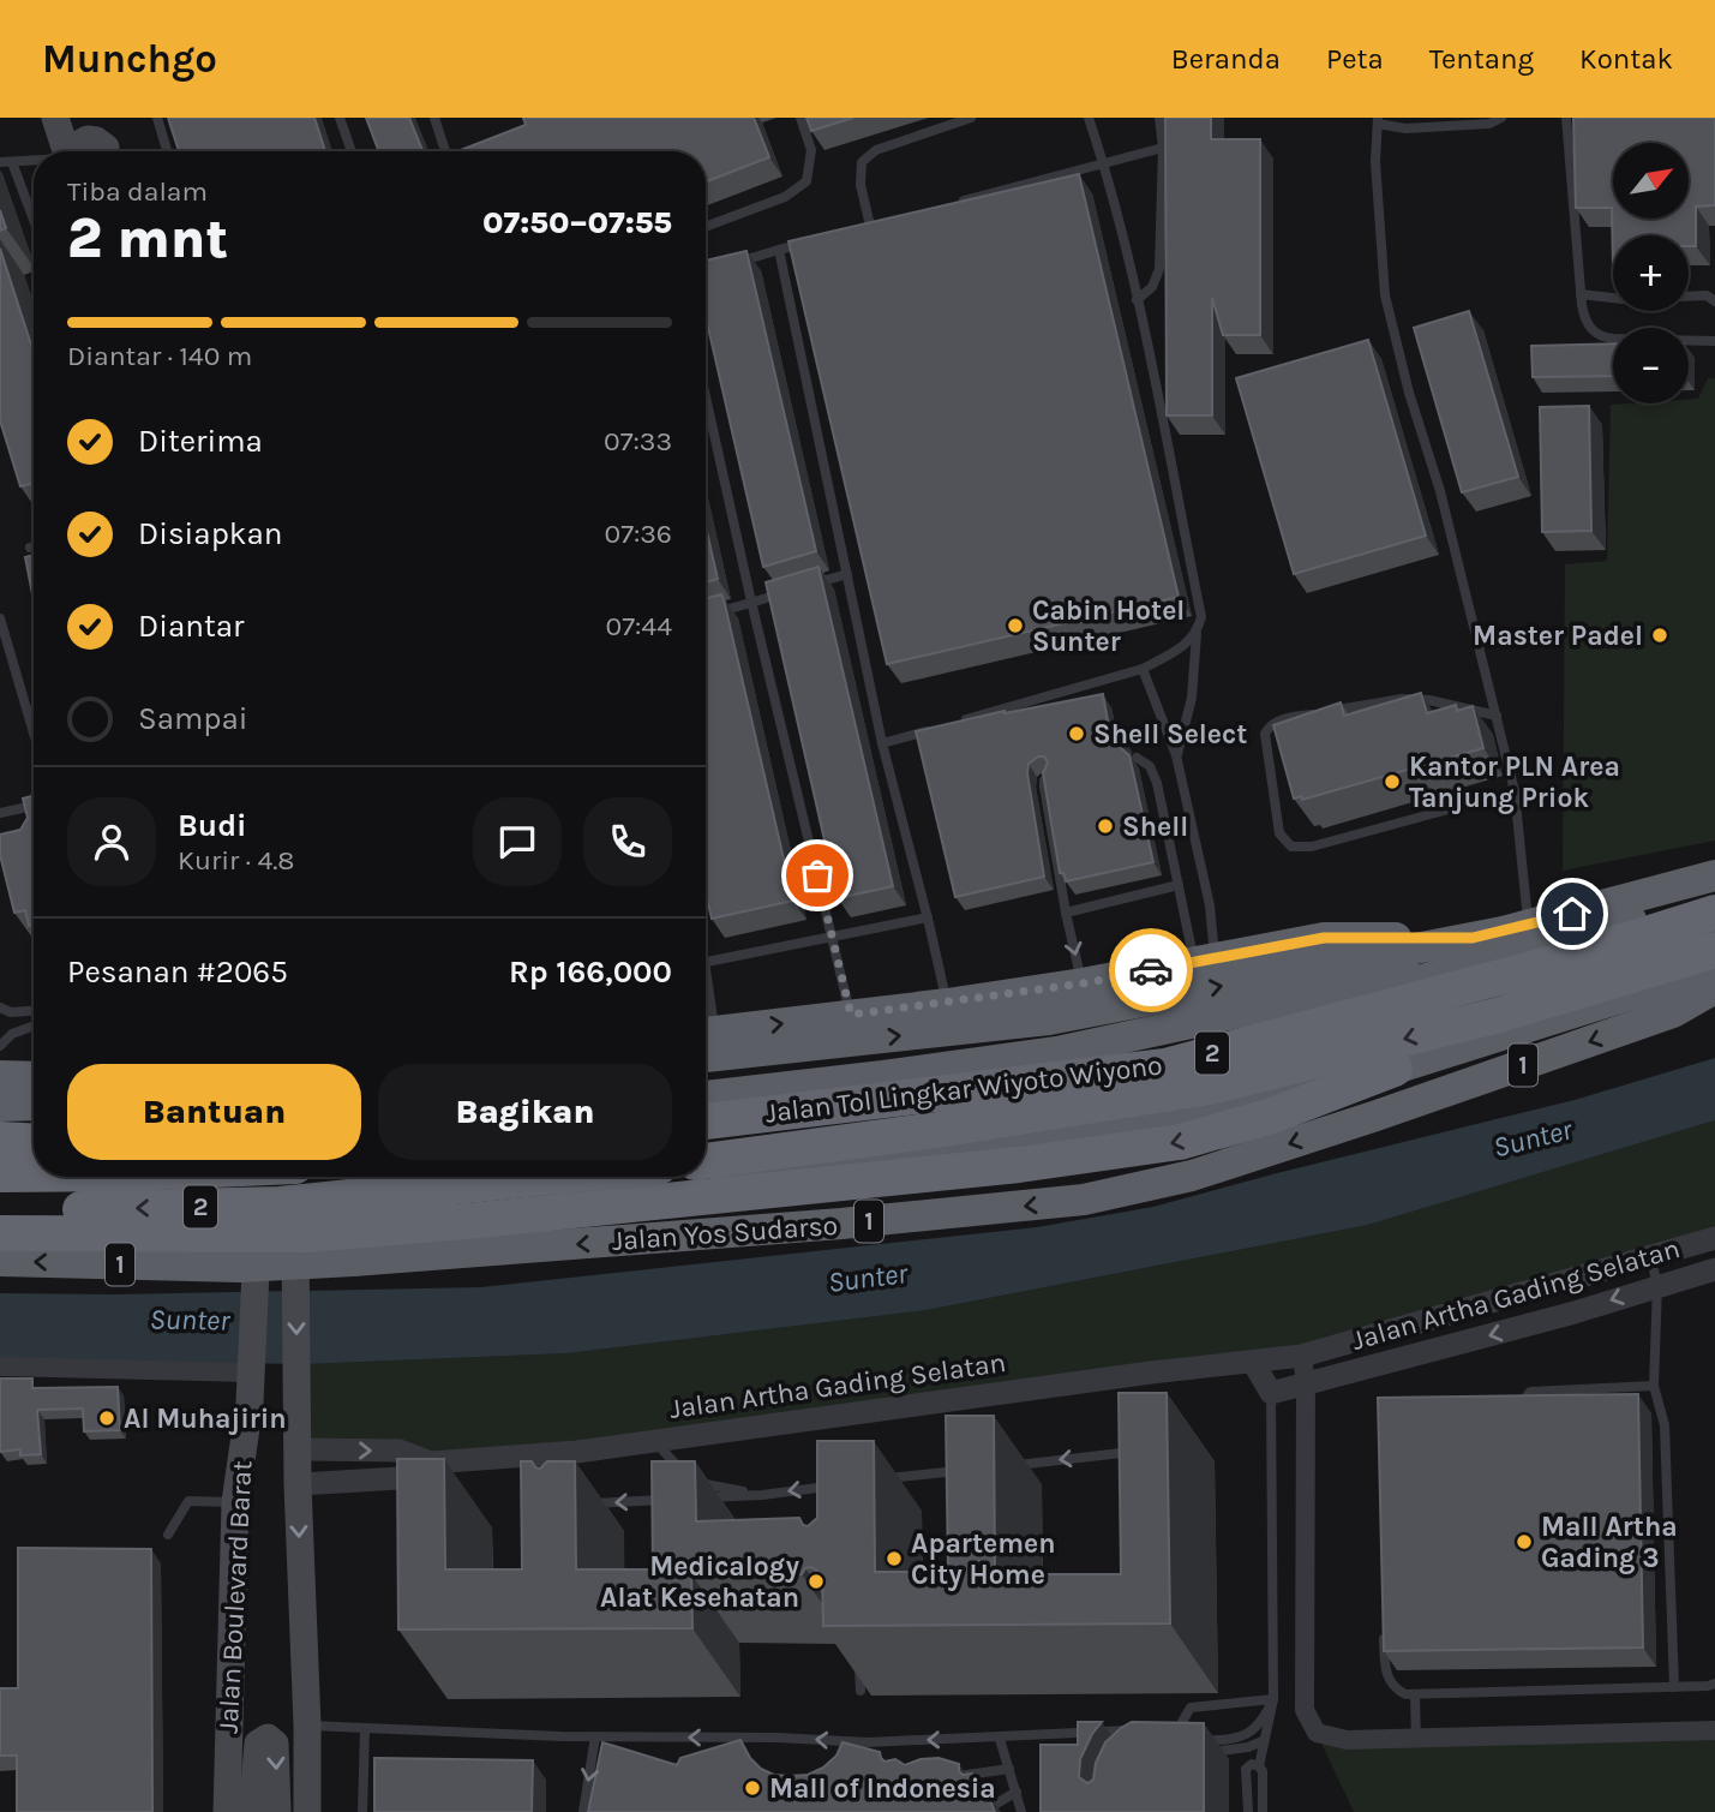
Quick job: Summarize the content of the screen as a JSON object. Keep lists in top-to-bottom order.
{
  "streets": {
    "highway": [
      "2",
      "1",
      "Jalan Tol Lingkar Wiyoto Wiyono",
      "Jalan Yos Sudarso"
    ],
    "main road": ["Jalan Boulevard Barat"],
    "street": ["Jalan Artha Gading Selatan"]
  },
  "crossings": [
    ["Jalan Artha Gading Selatan", "Jalan Boulevard Barat"]
  ],
  "water": ["Sunter"],
  "places": [
    "Cabin Hotel Sunter",
    "Master Padel",
    "Shell Select",
    "Kantor PLN Area Tanjung Priok",
    "Shell",
    "Al Muhajirin",
    "Mall Artha Gading 3",
    "Apartemen City Home",
    "Medicalogy Alat Kesehatan",
    "Mall of Indonesia"
  ],
  "north": "top right",
  "page": {
    "header": "Munchgo",
    "nav": [
      "Beranda",
      "Peta",
      "Tentang",
      "Kontak"
    ],
    "map_buttons": ["+", "−"],
    "heading": ["2 mnt", "Tiba dalam", "07:50–07:55"],
    "panel": [
      "Budi",
      "Kurir · 4.8",
      "Pesanan #2065",
      "Rp 166,000"
    ],
    "bar": "Diantar · 140 m",
    "list": [
      ["Diterima", "07:33"],
      ["Disiapkan", "07:36"],
      ["Diantar", "07:44"],
      "Sampai"
    ],
    "buttons": ["Bantuan", "Bagikan"]
  }
}
